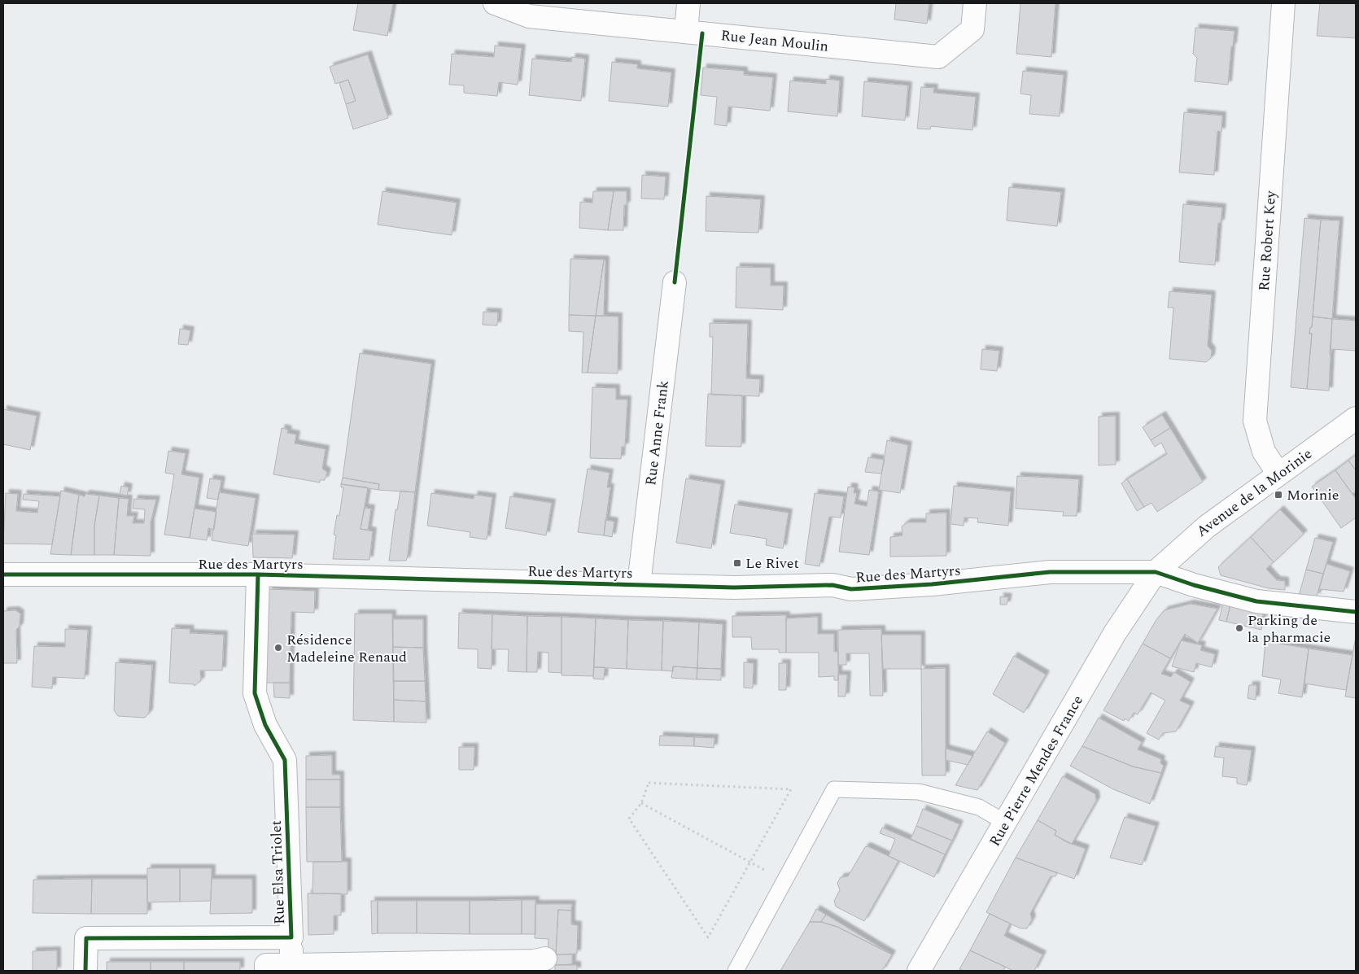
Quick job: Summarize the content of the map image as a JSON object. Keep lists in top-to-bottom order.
{
  "streets": {
    "street": [
      "Rue Jean Moulin",
      "Rue Robert Key",
      "Rue Anne Frank",
      "Avenue de la Morinie",
      "Rue des Martyrs",
      "Rue Pierre Mendes France",
      "Rue Elsa Triolet"
    ]
  },
  "crossings": [
    ["Rue Robert Key", "Avenue de la Morinie"],
    ["Rue Anne Frank", "Rue des Martyrs"],
    ["Avenue de la Morinie", "Rue des Martyrs"],
    ["Avenue de la Morinie", "Rue Pierre Mendes France"],
    ["Rue des Martyrs", "Rue Pierre Mendes France"],
    ["Rue des Martyrs", "Rue Elsa Triolet"]
  ],
  "places": {
    "transit": ["Morinie", "Le Rivet"],
    "other": ["Parking de la pharmacie", "Résidence Madeleine Renaud"]
  }
}
